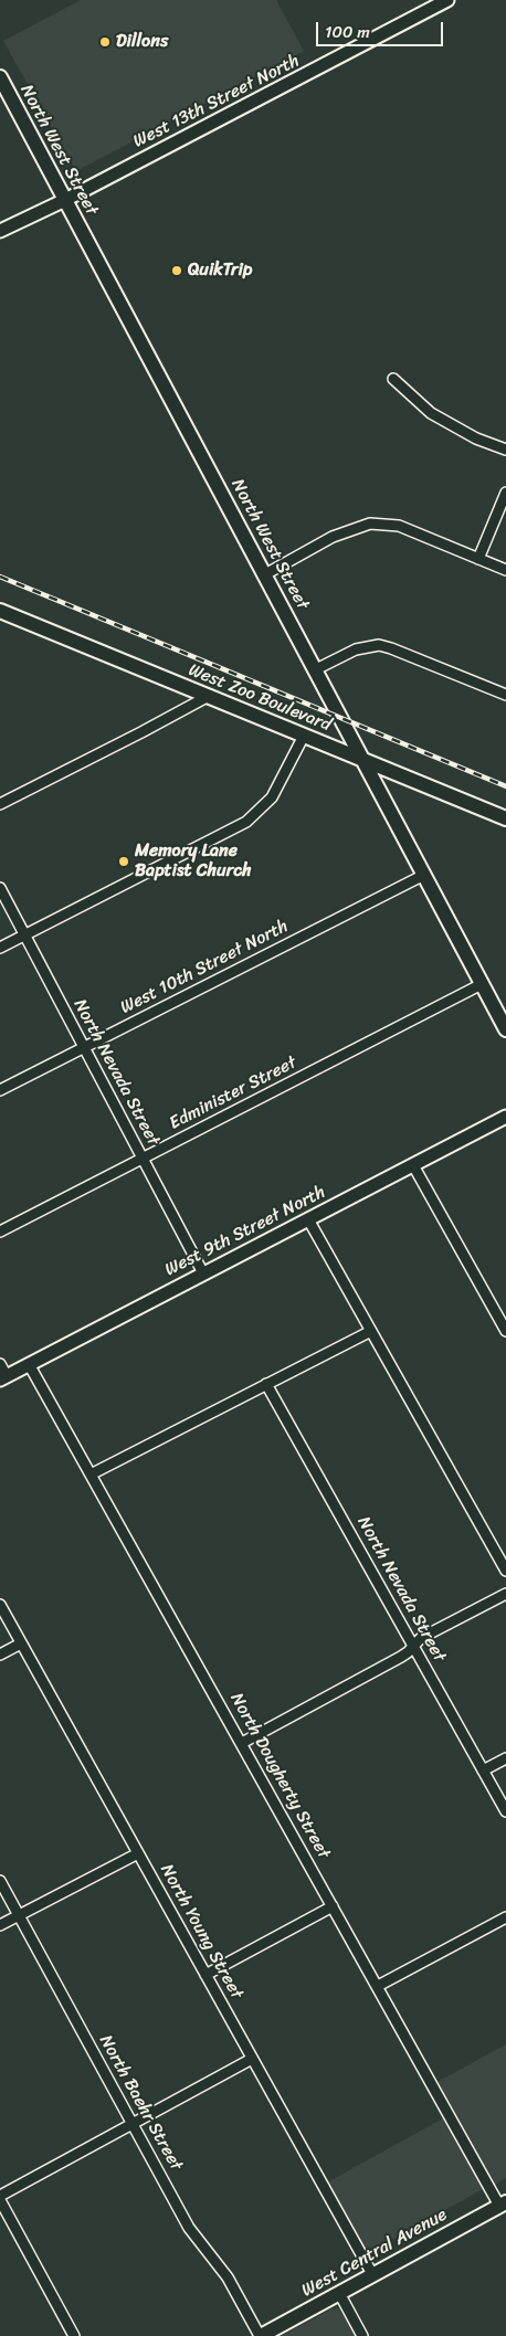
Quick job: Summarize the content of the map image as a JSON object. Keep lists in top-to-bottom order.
{
  "streets": {
    "main road": ["North West Street", "West Zoo Boulevard", "West Central Avenue"],
    "street": [
      "West 13th Street North",
      "West 10th Street North",
      "North Nevada Street",
      "Edminister Street",
      "West 9th Street North",
      "North Dougherty Street",
      "North Young Street",
      "North Baehr Street"
    ]
  },
  "crossings": [
    ["West 13th Street North", "North West Street"],
    ["North West Street", "West Zoo Boulevard"],
    ["North West Street", "West 10th Street North"],
    ["North West Street", "Edminister Street"],
    ["West 10th Street North", "North Nevada Street"],
    ["North Nevada Street", "Edminister Street"],
    ["North Nevada Street", "West 9th Street North"],
    ["West 9th Street North", "North Dougherty Street"],
    ["North Dougherty Street", "West Central Avenue"],
    ["North Young Street", "West Central Avenue"],
    ["North Baehr Street", "West Central Avenue"]
  ],
  "places": ["Dillons", "QuikTrip", "Memory Lane Baptist Church"],
  "scale_bar": "100 m"
}
